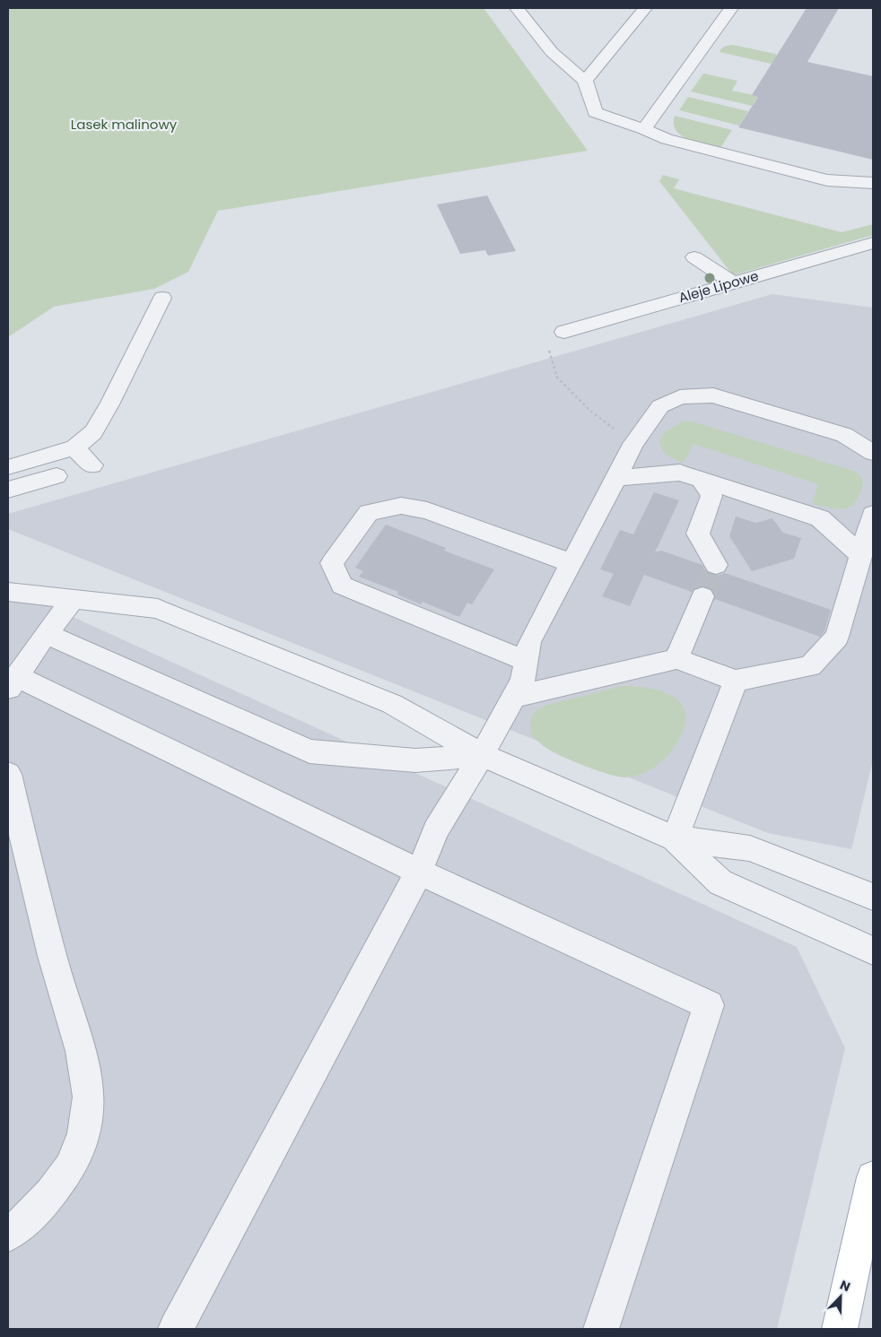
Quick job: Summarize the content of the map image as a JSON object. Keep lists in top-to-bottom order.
{
  "streets": {
    "street": ["Aleje Lipowe"]
  },
  "parks": ["Lasek malinowy"],
  "north": "top right"
}
